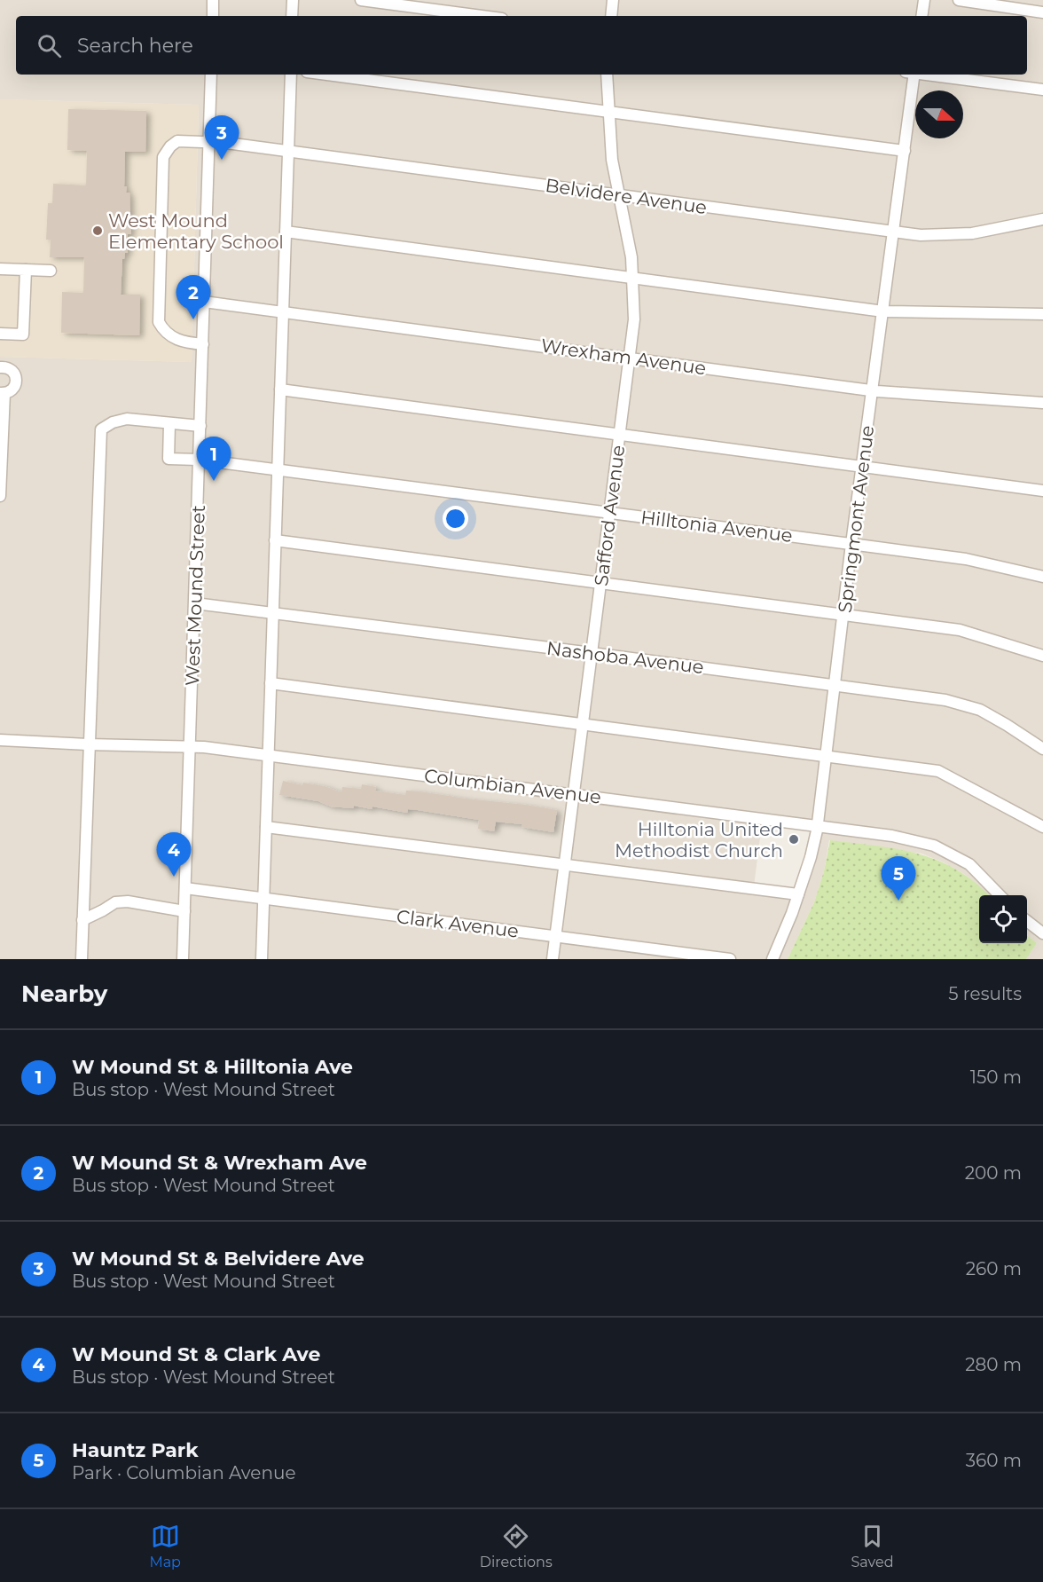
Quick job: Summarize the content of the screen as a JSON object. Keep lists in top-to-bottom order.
{
  "streets": {
    "street": [
      "Belvidere Avenue",
      "Wrexham Avenue",
      "Safford Avenue",
      "Springmont Avenue",
      "Hilltonia Avenue",
      "West Mound Street",
      "Nashoba Avenue",
      "Columbian Avenue",
      "Clark Avenue"
    ]
  },
  "crossings": [
    ["Belvidere Avenue", "Safford Avenue"],
    ["Belvidere Avenue", "Springmont Avenue"],
    ["Belvidere Avenue", "West Mound Street"],
    ["Wrexham Avenue", "Safford Avenue"],
    ["Wrexham Avenue", "Springmont Avenue"],
    ["Wrexham Avenue", "West Mound Street"],
    ["Safford Avenue", "Hilltonia Avenue"],
    ["Safford Avenue", "Nashoba Avenue"],
    ["Safford Avenue", "Columbian Avenue"],
    ["Safford Avenue", "Clark Avenue"],
    ["Springmont Avenue", "Hilltonia Avenue"],
    ["Springmont Avenue", "Nashoba Avenue"],
    ["Springmont Avenue", "Columbian Avenue"],
    ["Hilltonia Avenue", "West Mound Street"],
    ["West Mound Street", "Nashoba Avenue"],
    ["West Mound Street", "Columbian Avenue"],
    ["West Mound Street", "Clark Avenue"]
  ],
  "places": ["West Mound Elementary School", "Hilltonia United Methodist Church"],
  "north": "right",
  "page": {
    "search": "Search here",
    "pins": [
      "3",
      "2",
      "1",
      "4",
      "5"
    ],
    "heading": ["Nearby", "5 results"],
    "list": [
      {
        "mark": "1",
        "name": "W Mound St & Hilltonia Ave",
        "note": "Bus stop · West Mound Street",
        "value": "150 m"
      },
      {
        "mark": "2",
        "name": "W Mound St & Wrexham Ave",
        "note": "Bus stop · West Mound Street",
        "value": "200 m"
      },
      {
        "mark": "3",
        "name": "W Mound St & Belvidere Ave",
        "note": "Bus stop · West Mound Street",
        "value": "260 m"
      },
      {
        "mark": "4",
        "name": "W Mound St & Clark Ave",
        "note": "Bus stop · West Mound Street",
        "value": "280 m"
      },
      {
        "mark": "5",
        "name": "Hauntz Park",
        "note": "Park · Columbian Avenue",
        "value": "360 m"
      }
    ],
    "nav": ["Map", "Directions", "Saved"]
  }
}
